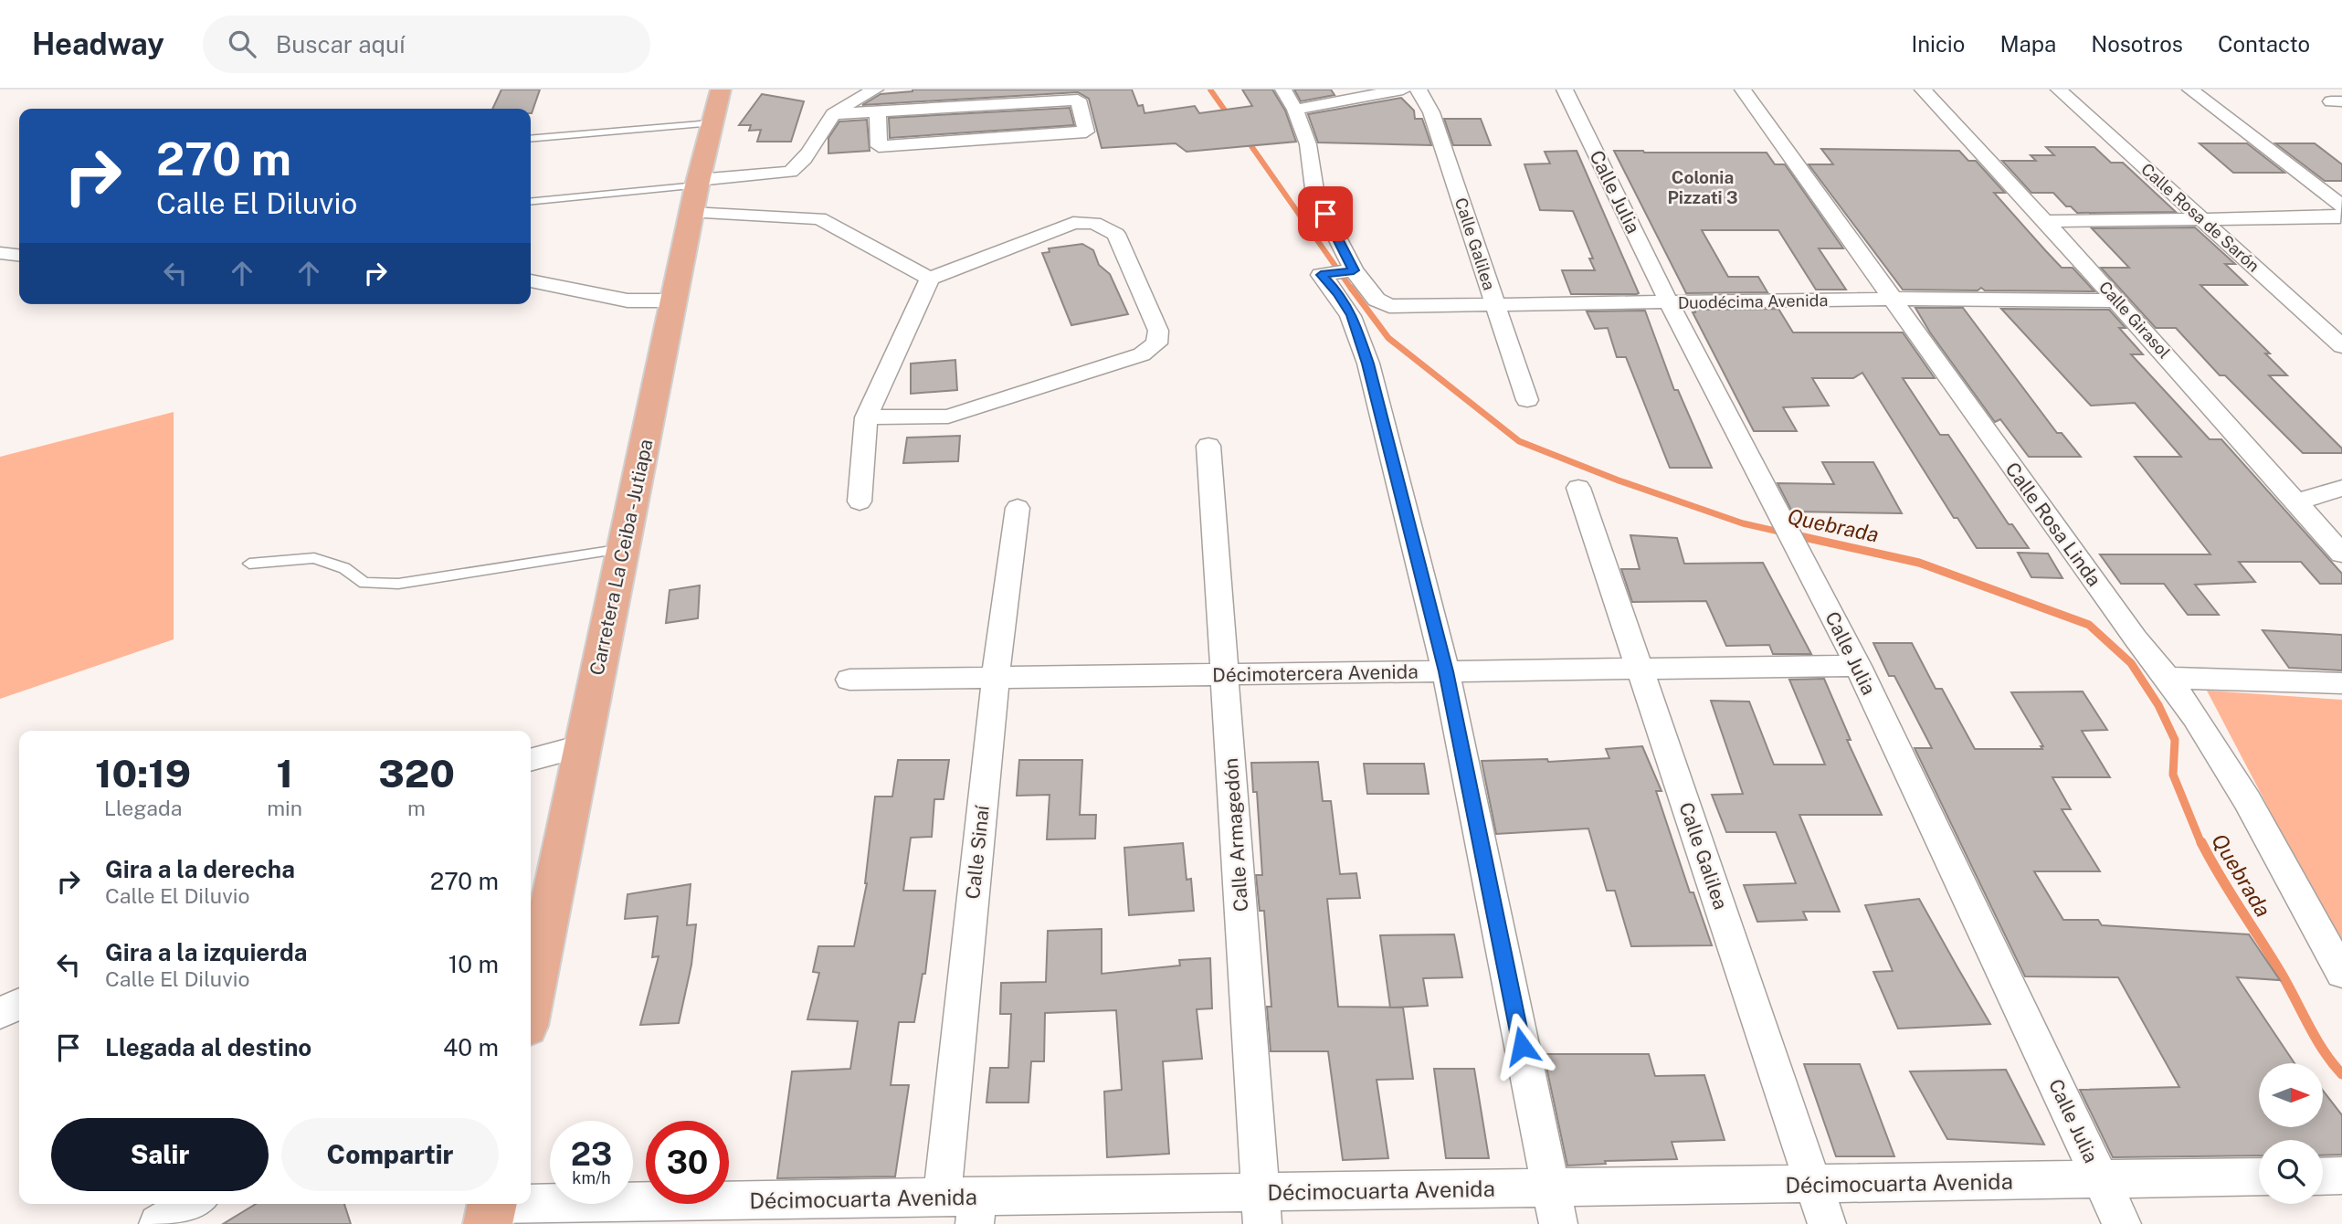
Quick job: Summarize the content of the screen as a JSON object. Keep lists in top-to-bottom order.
{
  "streets": {
    "main road": ["Carretera La Ceiba - Jutiapa"],
    "street": [
      "Calle Julia",
      "Calle Rosa de Sarón",
      "Calle Galilea",
      "Duodécima Avenida",
      "Calle Girasol",
      "Calle Rosa Linda",
      "Décimotercera Avenida",
      "Calle Armagedón",
      "Calle Sinaí",
      "Décimocuarta Avenida"
    ]
  },
  "crossings": [
    ["Calle Julia", "Duodécima Avenida"],
    ["Calle Julia", "Décimotercera Avenida"],
    ["Calle Julia", "Décimocuarta Avenida"],
    ["Calle Galilea", "Duodécima Avenida"],
    ["Calle Galilea", "Décimotercera Avenida"],
    ["Calle Galilea", "Décimocuarta Avenida"],
    ["Duodécima Avenida", "Calle Girasol"],
    ["Duodécima Avenida", "Calle Rosa Linda"],
    ["Décimotercera Avenida", "Calle Armagedón"],
    ["Décimotercera Avenida", "Calle Sinaí"],
    ["Calle Armagedón", "Décimocuarta Avenida"],
    ["Calle Sinaí", "Décimocuarta Avenida"]
  ],
  "districts": ["Colonia Pizzati 3"],
  "water": ["Quebrada"],
  "north": "right",
  "page": {
    "header": "Headway",
    "search": "Buscar aquí",
    "nav": [
      "Inicio",
      "Mapa",
      "Nosotros",
      "Contacto"
    ],
    "turn": ["270 m", "Calle El Diluvio"],
    "eta": [
      "10:19",
      "Llegada",
      "1",
      "min",
      "320",
      "m"
    ],
    "list": [
      {
        "name": "Gira a la derecha",
        "note": "Calle El Diluvio",
        "value": "270 m"
      },
      {
        "name": "Gira a la izquierda",
        "note": "Calle El Diluvio",
        "value": "10 m"
      },
      {
        "name": "Llegada al destino",
        "value": "40 m"
      }
    ],
    "buttons": ["Salir", "Compartir"],
    "speed": "23 km/h",
    "limit": "30"
  }
}
